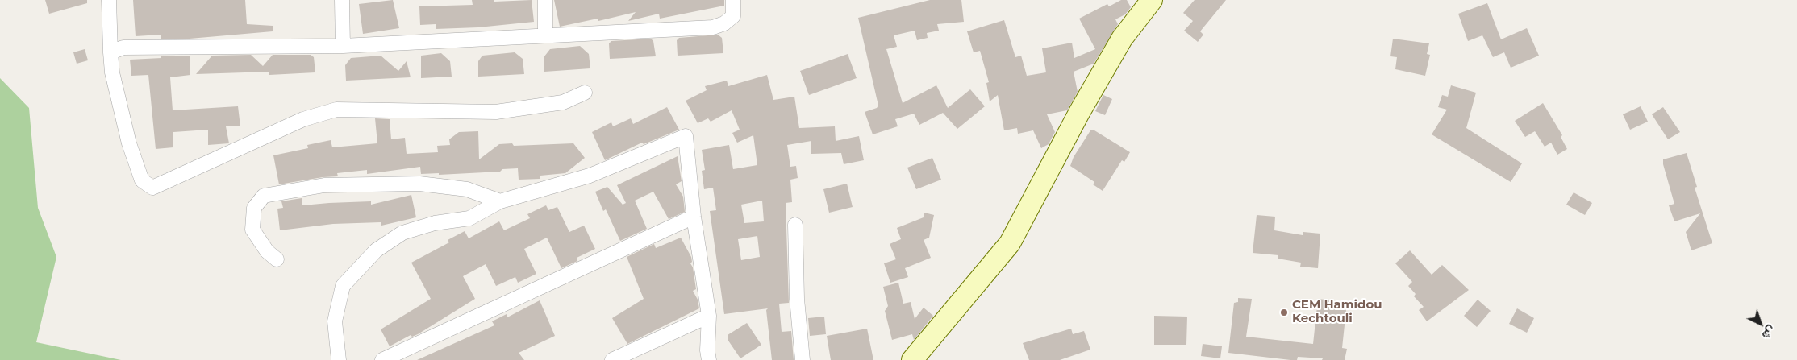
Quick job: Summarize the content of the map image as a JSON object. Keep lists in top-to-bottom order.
{
  "places": ["CEM Hamidou Kechtouli"],
  "north": "bottom right"
}
